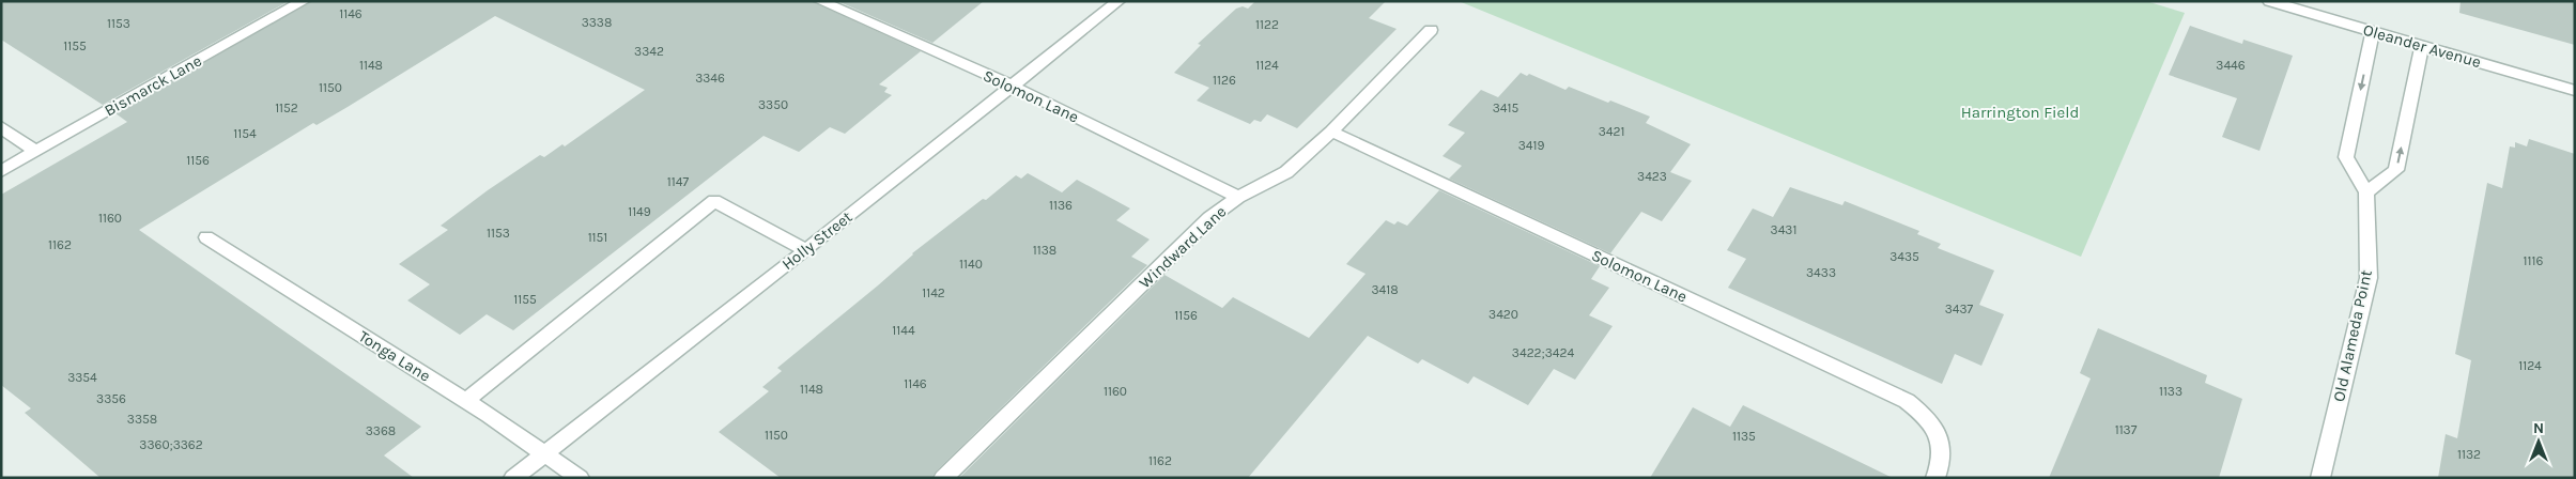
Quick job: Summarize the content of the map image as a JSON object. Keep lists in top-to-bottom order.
{
  "streets": {
    "street": [
      "Oleander Avenue",
      "Bismarck Lane",
      "Solomon Lane",
      "Holly Street",
      "Windward Lane",
      "Old Alameda Point",
      "Tonga Lane"
    ]
  },
  "crossings": [
    ["Oleander Avenue", "Old Alameda Point"],
    ["Solomon Lane", "Holly Street"],
    ["Solomon Lane", "Windward Lane"],
    ["Holly Street", "Tonga Lane"]
  ],
  "parks": ["Harrington Field"],
  "house_numbers": [
    "1146",
    "3338",
    "1153",
    "1122",
    "1155",
    "3342",
    "1148",
    "1124",
    "3446",
    "3346",
    "1126",
    "1150",
    "3350",
    "1152",
    "3415",
    "3421",
    "1154",
    "3419",
    "1156",
    "3423",
    "1147",
    "1136",
    "1149",
    "1160",
    "3431",
    "1153",
    "1151",
    "1162",
    "1138",
    "3435",
    "1116",
    "1140",
    "3433",
    "3418",
    "1142",
    "1155",
    "3437",
    "3420",
    "1156",
    "1144",
    "3422;3424",
    "1124",
    "3354",
    "1146",
    "1148",
    "1160",
    "1133",
    "3356",
    "3358",
    "1137",
    "3368",
    "1150",
    "1135",
    "3360;3362",
    "1132",
    "1162"
  ],
  "north": "top"
}
